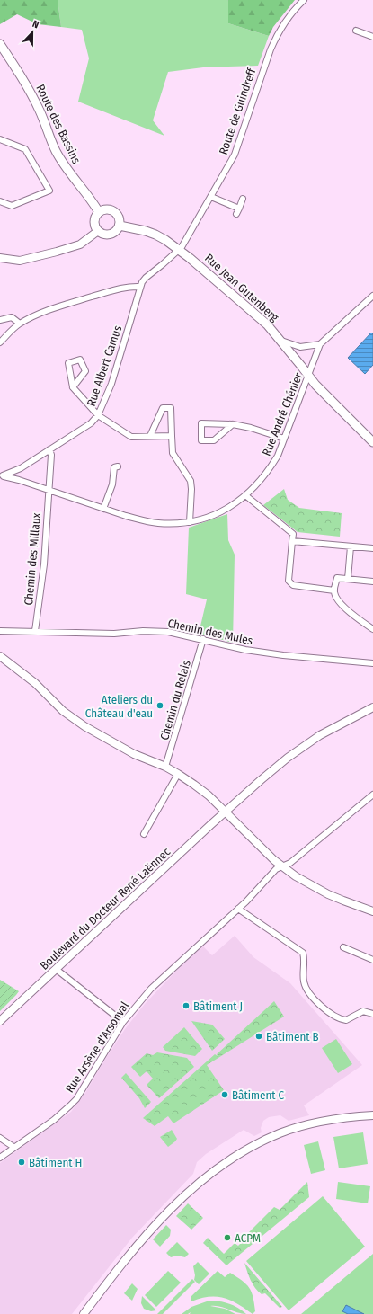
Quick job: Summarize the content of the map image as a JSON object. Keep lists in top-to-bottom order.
{
  "streets": {
    "main road": ["Route des Bassins", "Rue Jean Gutenberg"],
    "street": [
      "Route de Guindreff",
      "Rue Albert Camus",
      "Rue André Chénier",
      "Chemin des Millaux",
      "Chemin des Mules",
      "Chemin du Relais",
      "Boulevard du Docteur René Laënnec",
      "Rue Arsène d'Arsonval"
    ]
  },
  "crossings": [
    ["Route de Guindreff", "Rue Jean Gutenberg"],
    ["Route de Guindreff", "Rue Albert Camus"],
    ["Route des Bassins", "Rue Jean Gutenberg"],
    ["Rue Jean Gutenberg", "Rue André Chénier"],
    ["Rue Albert Camus", "Rue André Chénier"],
    ["Rue Albert Camus", "Chemin des Millaux"],
    ["Rue André Chénier", "Chemin des Millaux"],
    ["Chemin des Millaux", "Chemin des Mules"],
    ["Chemin des Mules", "Chemin du Relais"]
  ],
  "places": [
    "Ateliers du Château d'eau",
    "Bâtiment J",
    "Bâtiment B",
    "Bâtiment C",
    "Bâtiment H",
    "ACPM"
  ],
  "north": "top"
}
